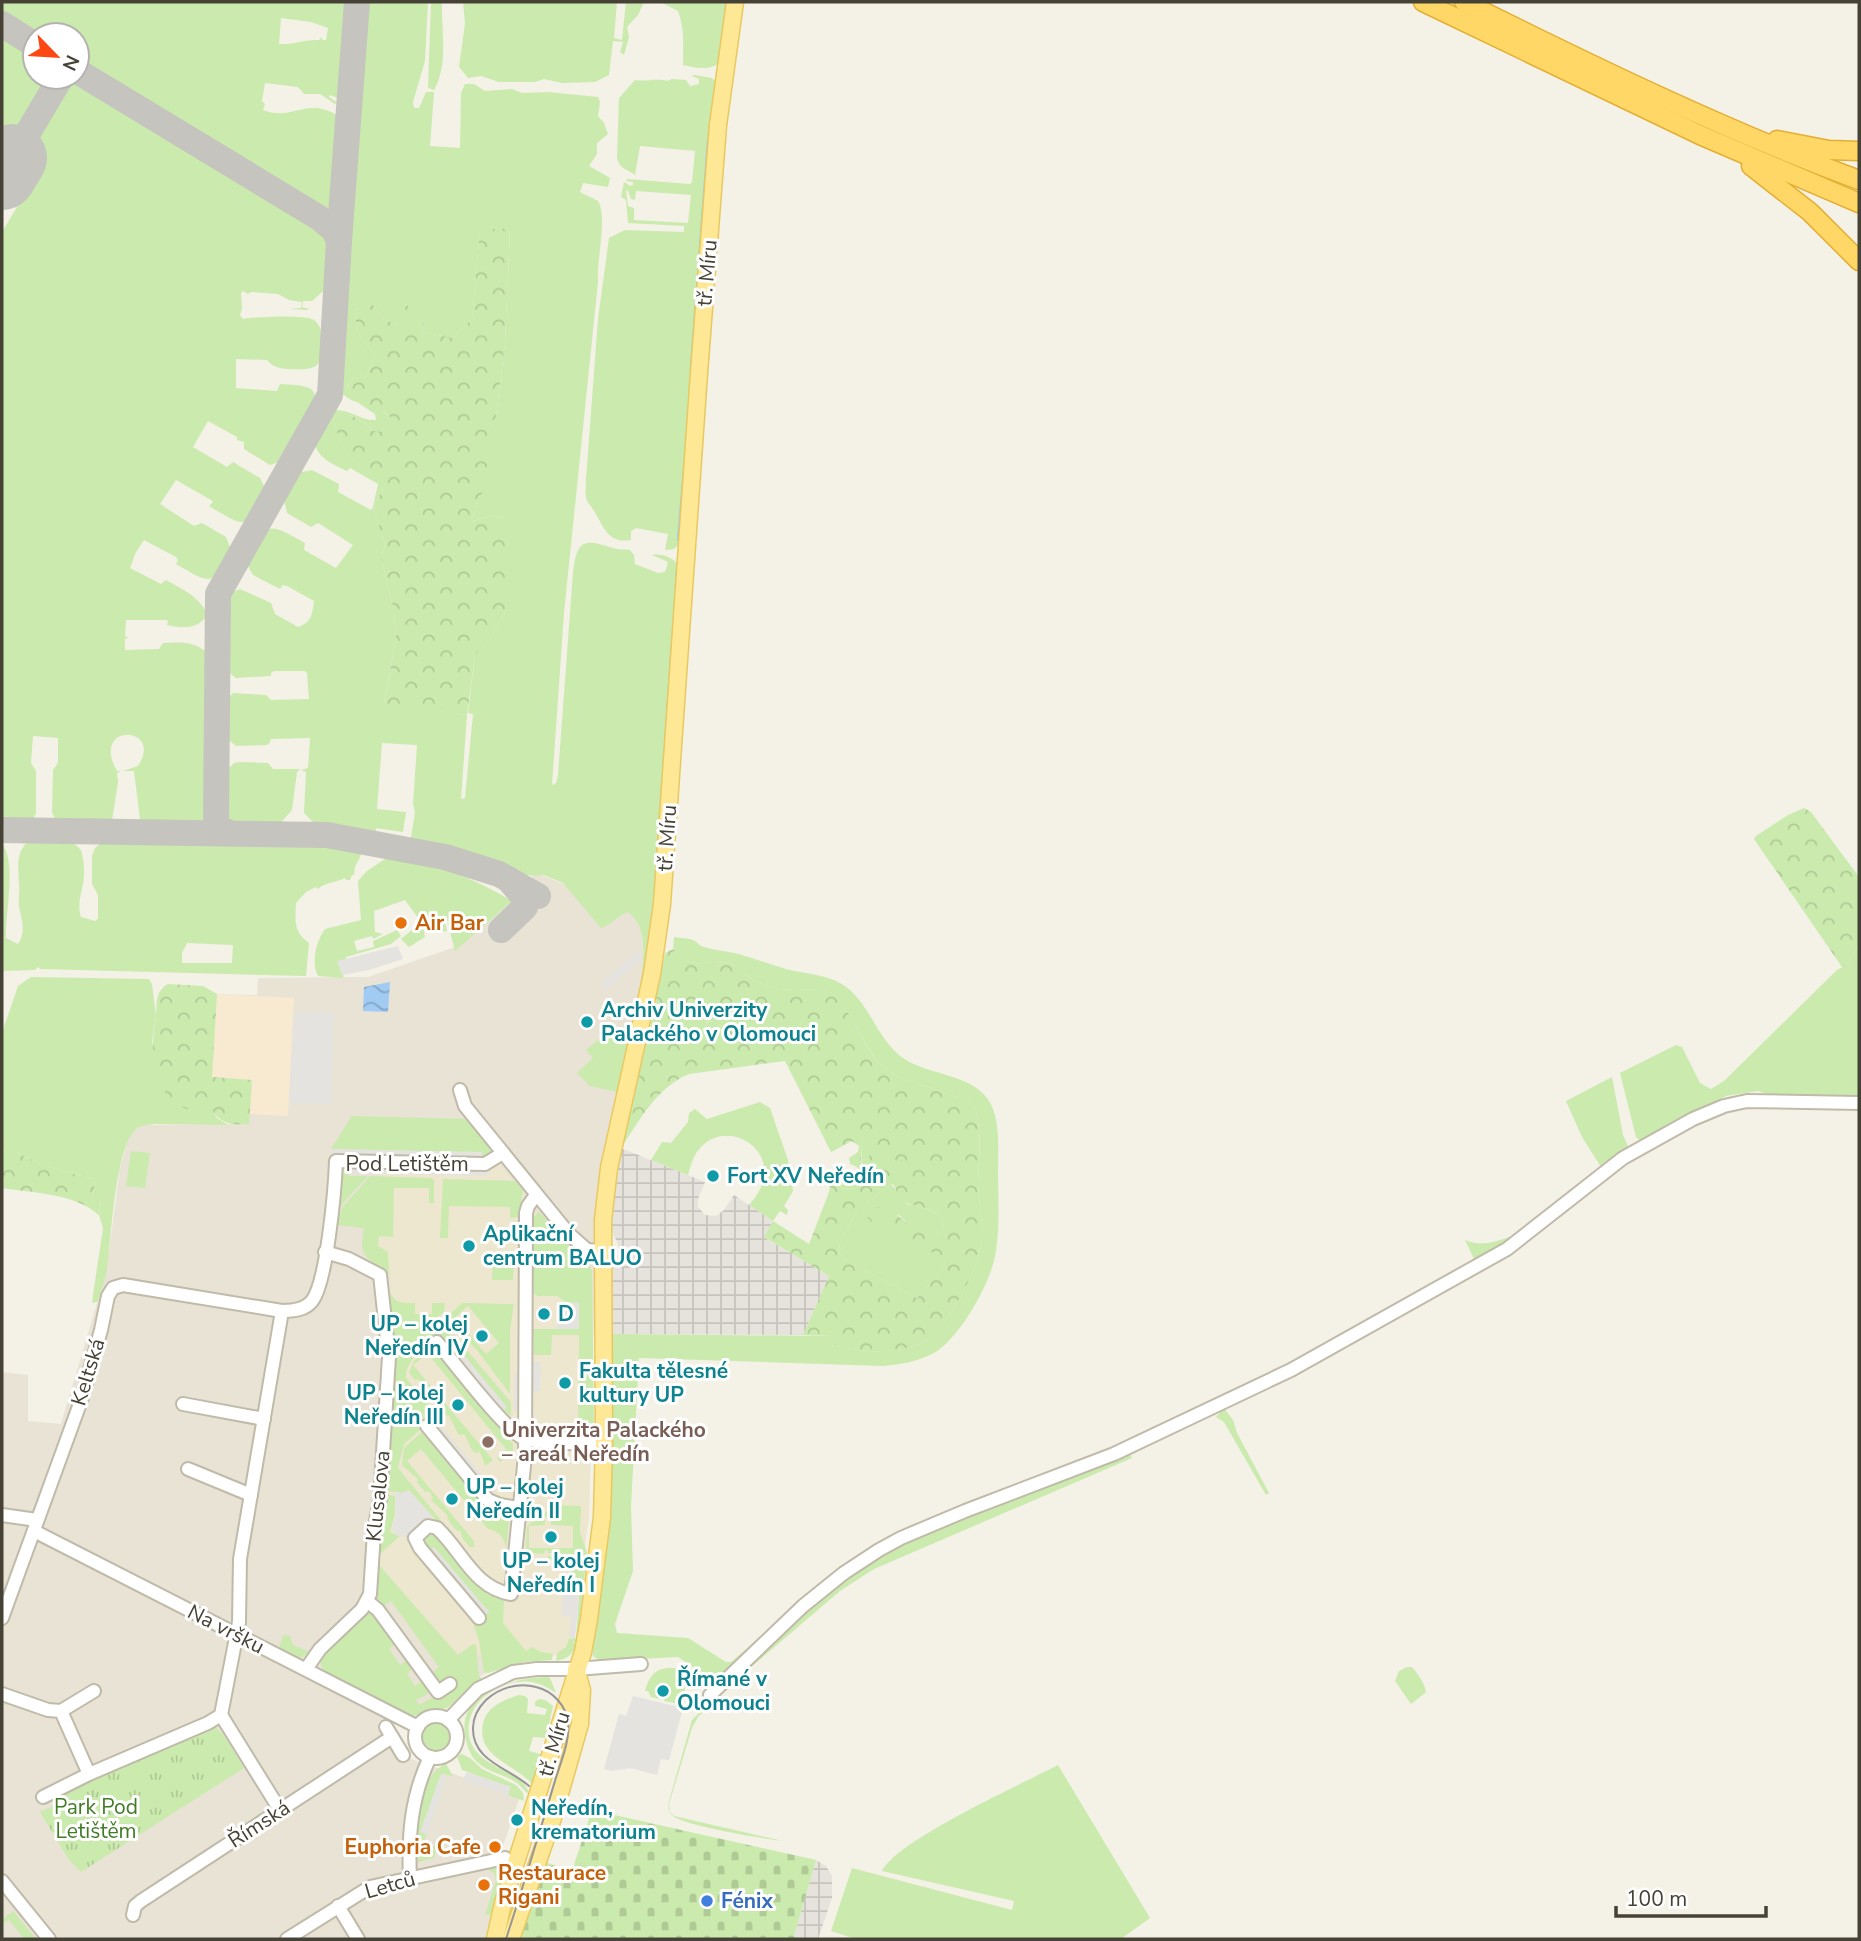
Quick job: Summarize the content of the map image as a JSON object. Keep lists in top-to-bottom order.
{
  "streets": {
    "main road": ["tř. Míru"],
    "street": [
      "Pod Letištěm",
      "Keltská",
      "Klusalova",
      "Na vršku",
      "Římská",
      "Letců"
    ]
  },
  "crossings": [
    ["Pod Letištěm", "Keltská"],
    ["Pod Letištěm", "Klusalova"],
    ["Keltská", "Na vršku"]
  ],
  "parks": ["Park Pod Letištěm"],
  "places": [
    "Air Bar",
    "Archiv Univerzity Palackého v Olomouci",
    "Fort XV Neředín",
    "Aplikační centrum BALUO",
    "D",
    "UP – kolej Neředín IV",
    "Fakulta tělesné kultury UP",
    "UP – kolej Neředín III",
    "Univerzita Palackého – areál Neředín",
    "UP – kolej Neředín II",
    "UP – kolej Neředín I",
    "Římané v Olomouci",
    "Neředín, krematorium",
    "Euphoria Cafe",
    "Restaurace Rigani",
    "Fénix"
  ],
  "scale_bar": "100 m",
  "north": "bottom right"
}
